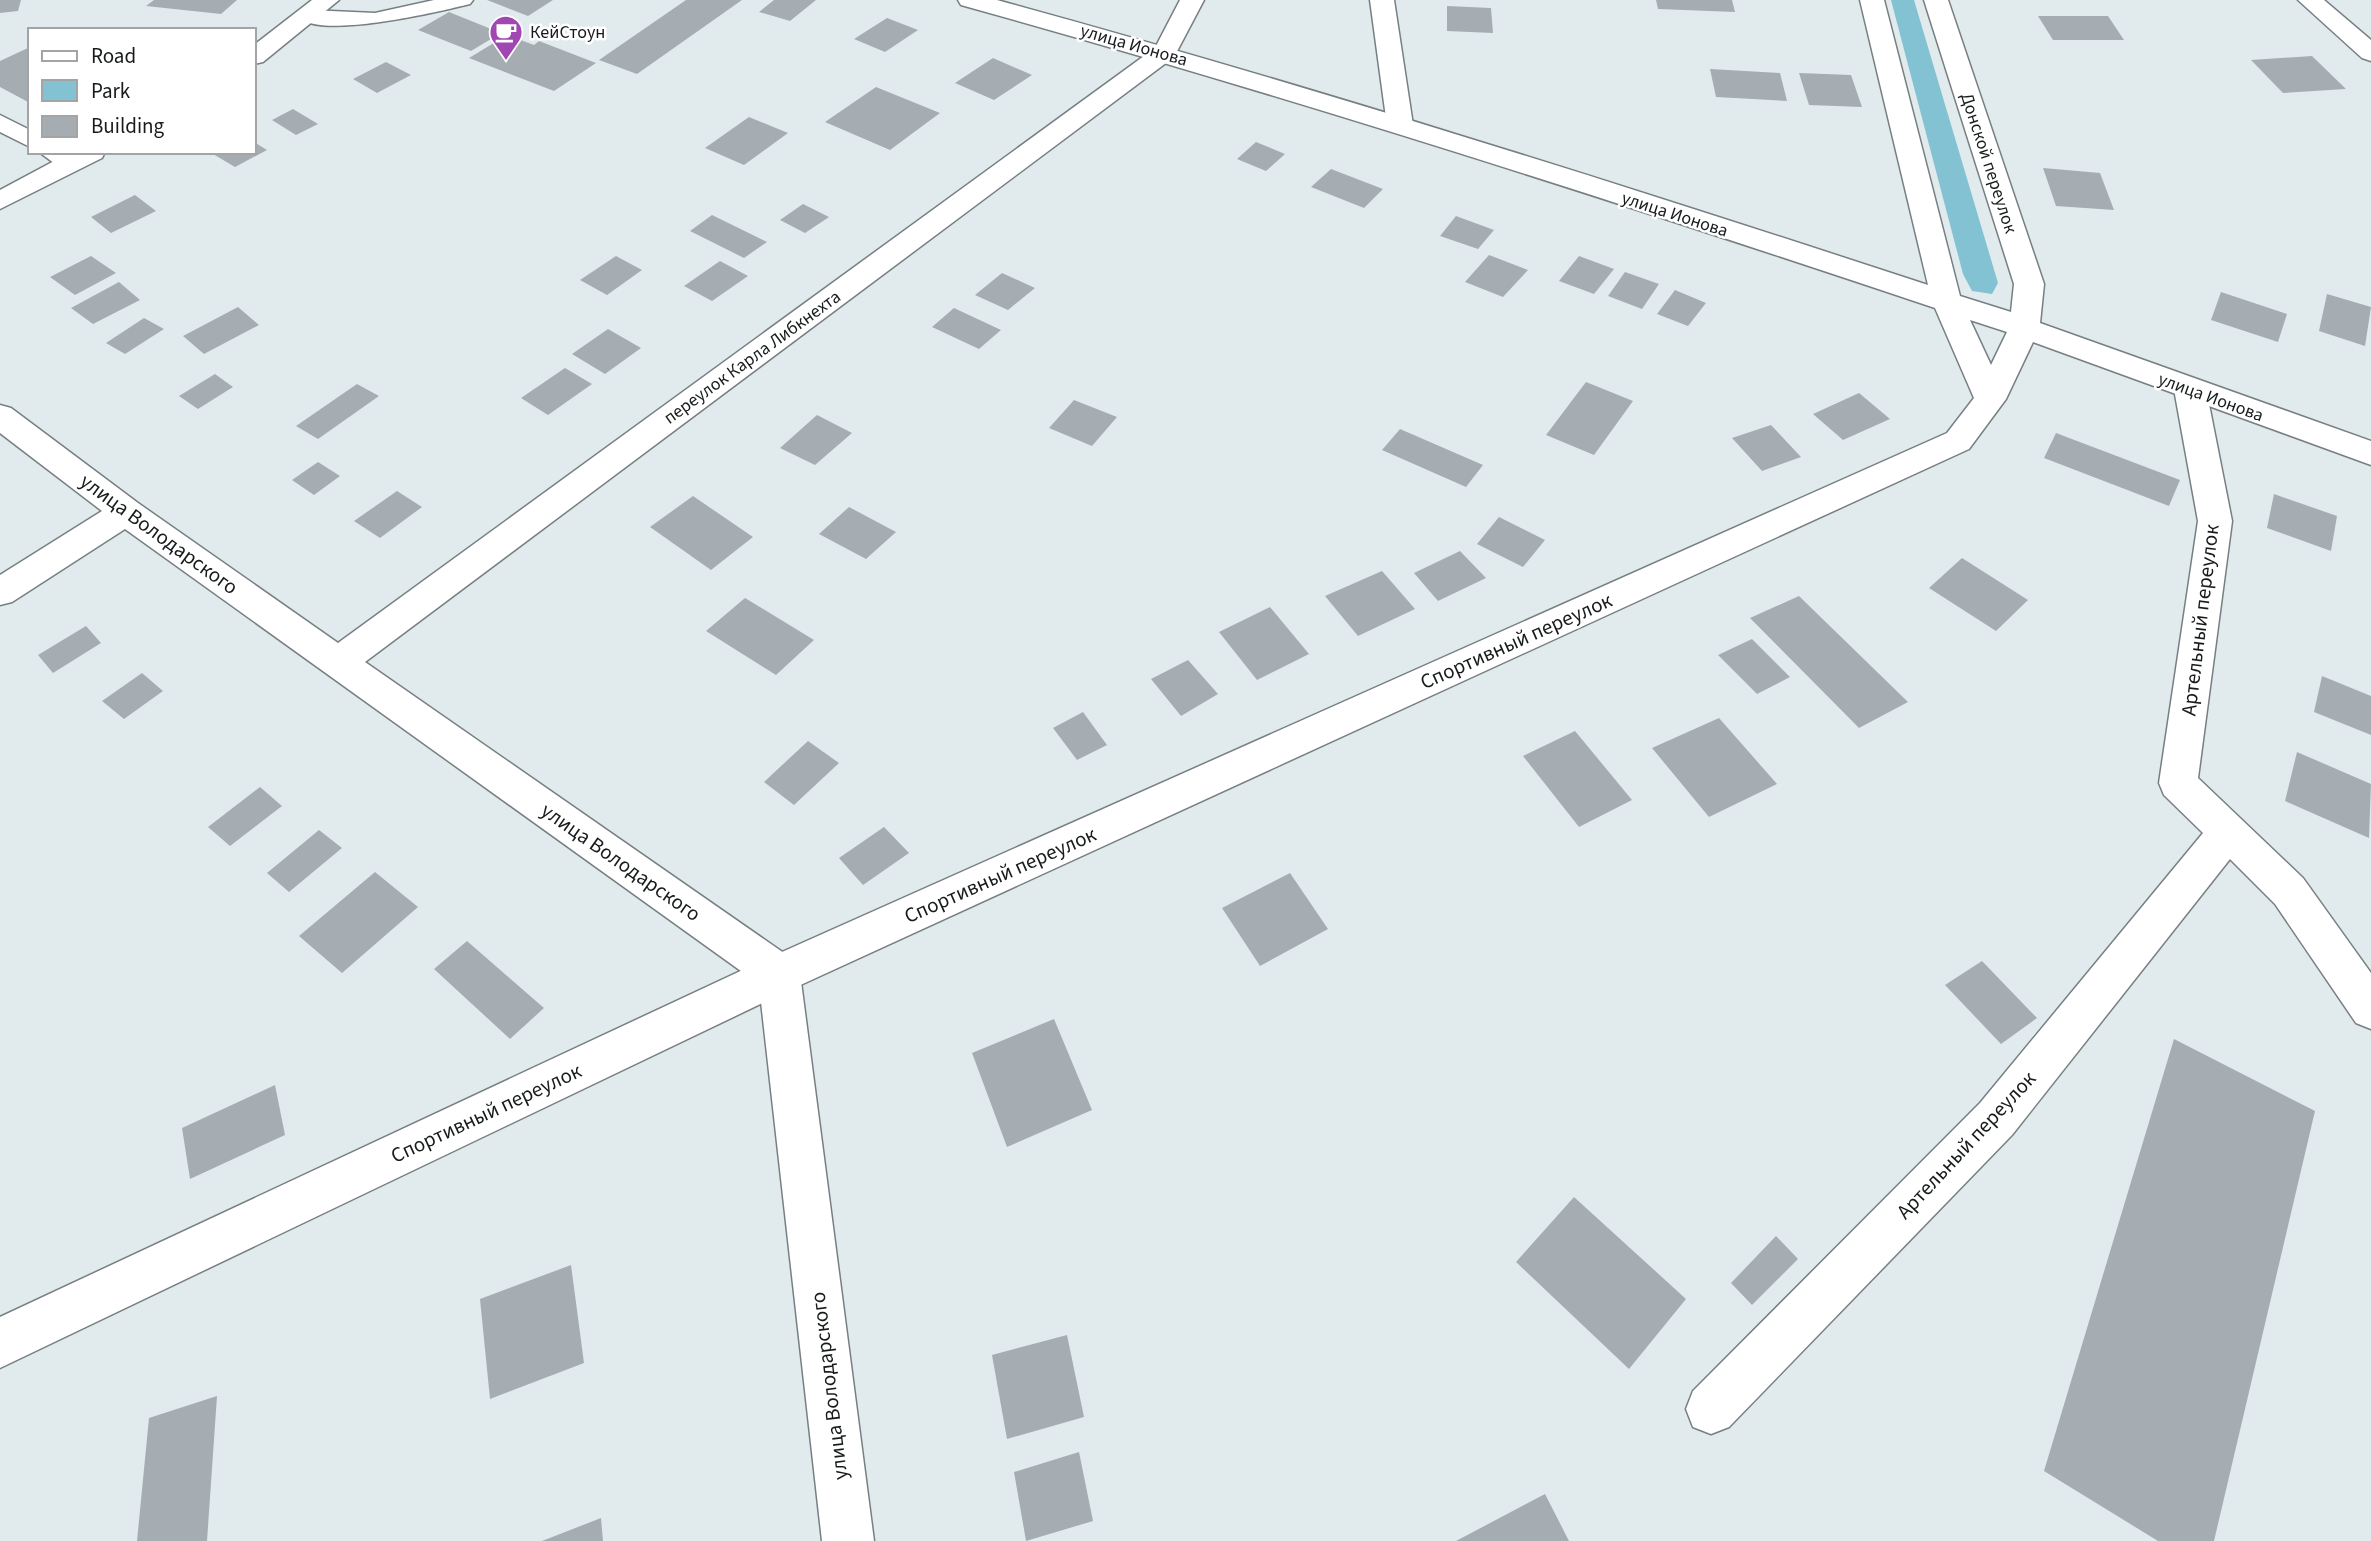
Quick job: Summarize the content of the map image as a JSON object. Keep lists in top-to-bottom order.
{
  "streets": {
    "street": [
      "улица Ионова",
      "Донской переулок",
      "переулок Карла Либкнехта",
      "улица Володарского",
      "Артельный переулок",
      "Спортивный переулок"
    ]
  },
  "crossings": [
    ["улица Ионова", "Донской переулок"],
    ["улица Ионова", "переулок Карла Либкнехта"],
    ["улица Ионова", "Артельный переулок"],
    ["улица Ионова", "Спортивный переулок"],
    ["Донской переулок", "Спортивный переулок"],
    ["переулок Карла Либкнехта", "улица Володарского"],
    ["улица Володарского", "Спортивный переулок"]
  ],
  "places": {
    "cafe": ["КейСтоун"]
  },
  "legend": ["Road", "Park", "Building"]
}
